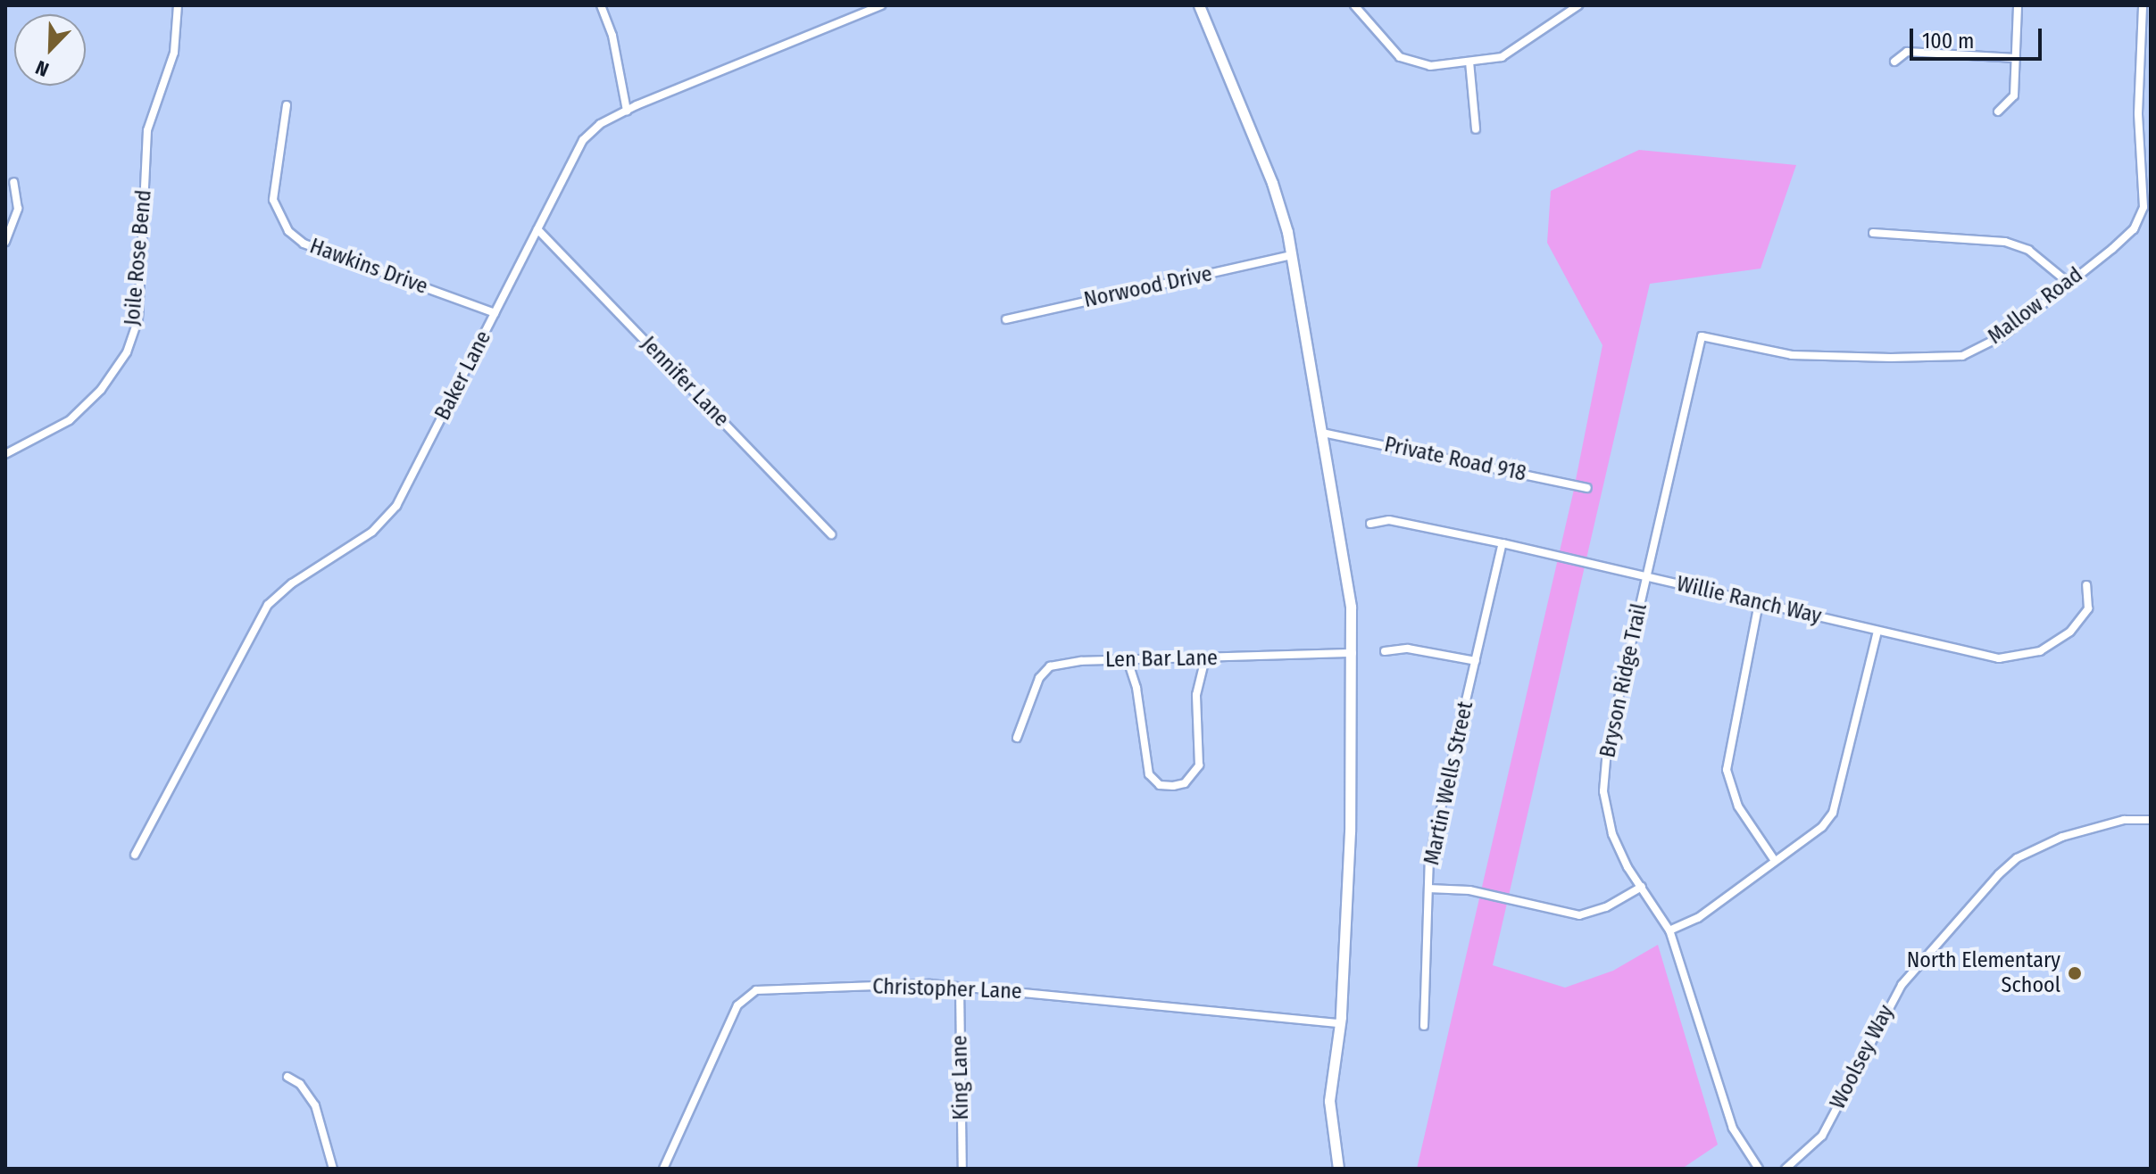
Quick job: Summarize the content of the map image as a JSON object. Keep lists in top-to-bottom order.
{
  "streets": {
    "street": [
      "Joile Rose Bend",
      "Hawkins Drive",
      "Norwood Drive",
      "Mallow Road",
      "Baker Lane",
      "Jennifer Lane",
      "Private Road 918",
      "Willie Ranch Way",
      "Len Bar Lane",
      "Bryson Ridge Trail",
      "Martin Wells Street",
      "Christopher Lane",
      "Woolsey Way",
      "King Lane"
    ]
  },
  "crossings": [
    ["Hawkins Drive", "Baker Lane"],
    ["Mallow Road", "Bryson Ridge Trail"],
    ["Baker Lane", "Jennifer Lane"],
    ["Willie Ranch Way", "Bryson Ridge Trail"],
    ["Willie Ranch Way", "Martin Wells Street"],
    ["Christopher Lane", "King Lane"]
  ],
  "places": ["North Elementary School"],
  "scale_bar": "100 m",
  "north": "bottom left"
}
